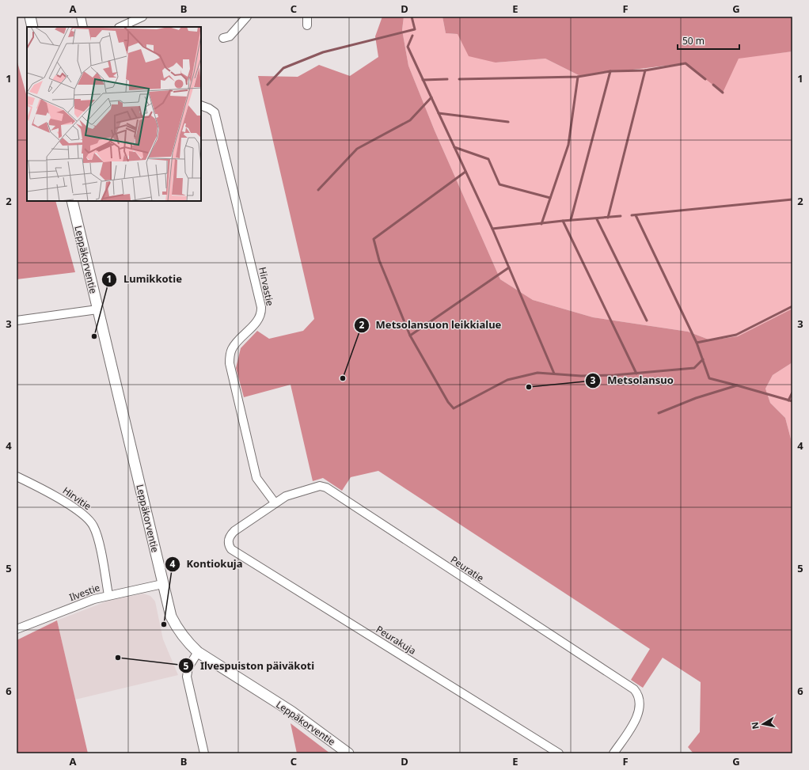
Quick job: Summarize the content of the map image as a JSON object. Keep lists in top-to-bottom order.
{
  "streets": {
    "street": [
      "Leppäkorventie",
      "Hirvastie",
      "Hirvitie",
      "Peuratie",
      "Ilvestie",
      "Peurakuja"
    ]
  },
  "crossings": [
    ["Leppäkorventie", "Ilvestie"],
    ["Hirvastie", "Peuratie"],
    ["Hirvitie", "Ilvestie"],
    ["Peuratie", "Peurakuja"]
  ],
  "places": [
    "Lumikkotie",
    "Metsolansuon leikkialue",
    "Metsolansuo",
    "Kontiokuja",
    "Ilvespuiston päiväkoti"
  ],
  "scale_bar": "50 m",
  "north": "left",
  "grid": {
    "columns": [
      "A",
      "B",
      "C",
      "D",
      "E",
      "F",
      "G"
    ],
    "rows": [
      "1",
      "2",
      "3",
      "4",
      "5",
      "6"
    ]
  }
}
